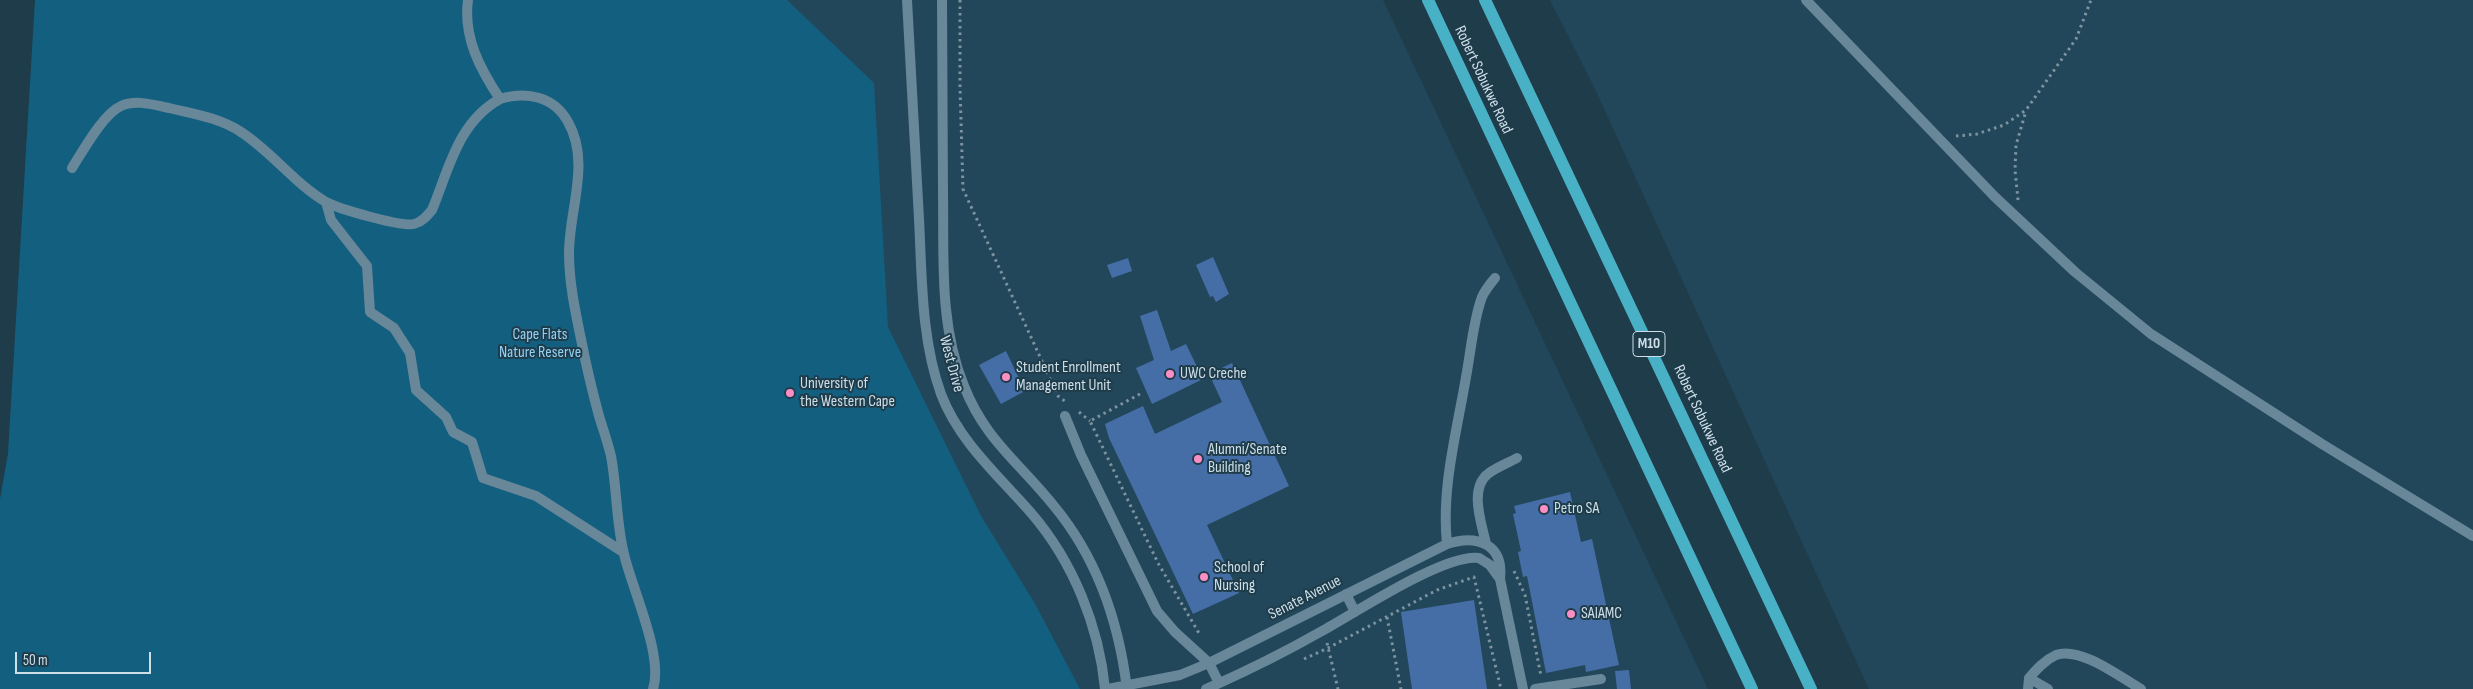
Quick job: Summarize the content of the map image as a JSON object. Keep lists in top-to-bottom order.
{
  "streets": {
    "main road": ["Robert Sobukwe Road", "M10"],
    "lane": ["West Drive", "Senate Avenue"]
  },
  "crossings": [
    ["West Drive", "Senate Avenue"]
  ],
  "parks": ["Cape Flats Nature Reserve"],
  "places": [
    "UWC Creche",
    "Student Enrollment Management Unit",
    "University of the Western Cape",
    "Alumni/Senate Building",
    "Petro SA",
    "School of Nursing",
    "SAIAMC"
  ],
  "scale_bar": "50 m"
}
